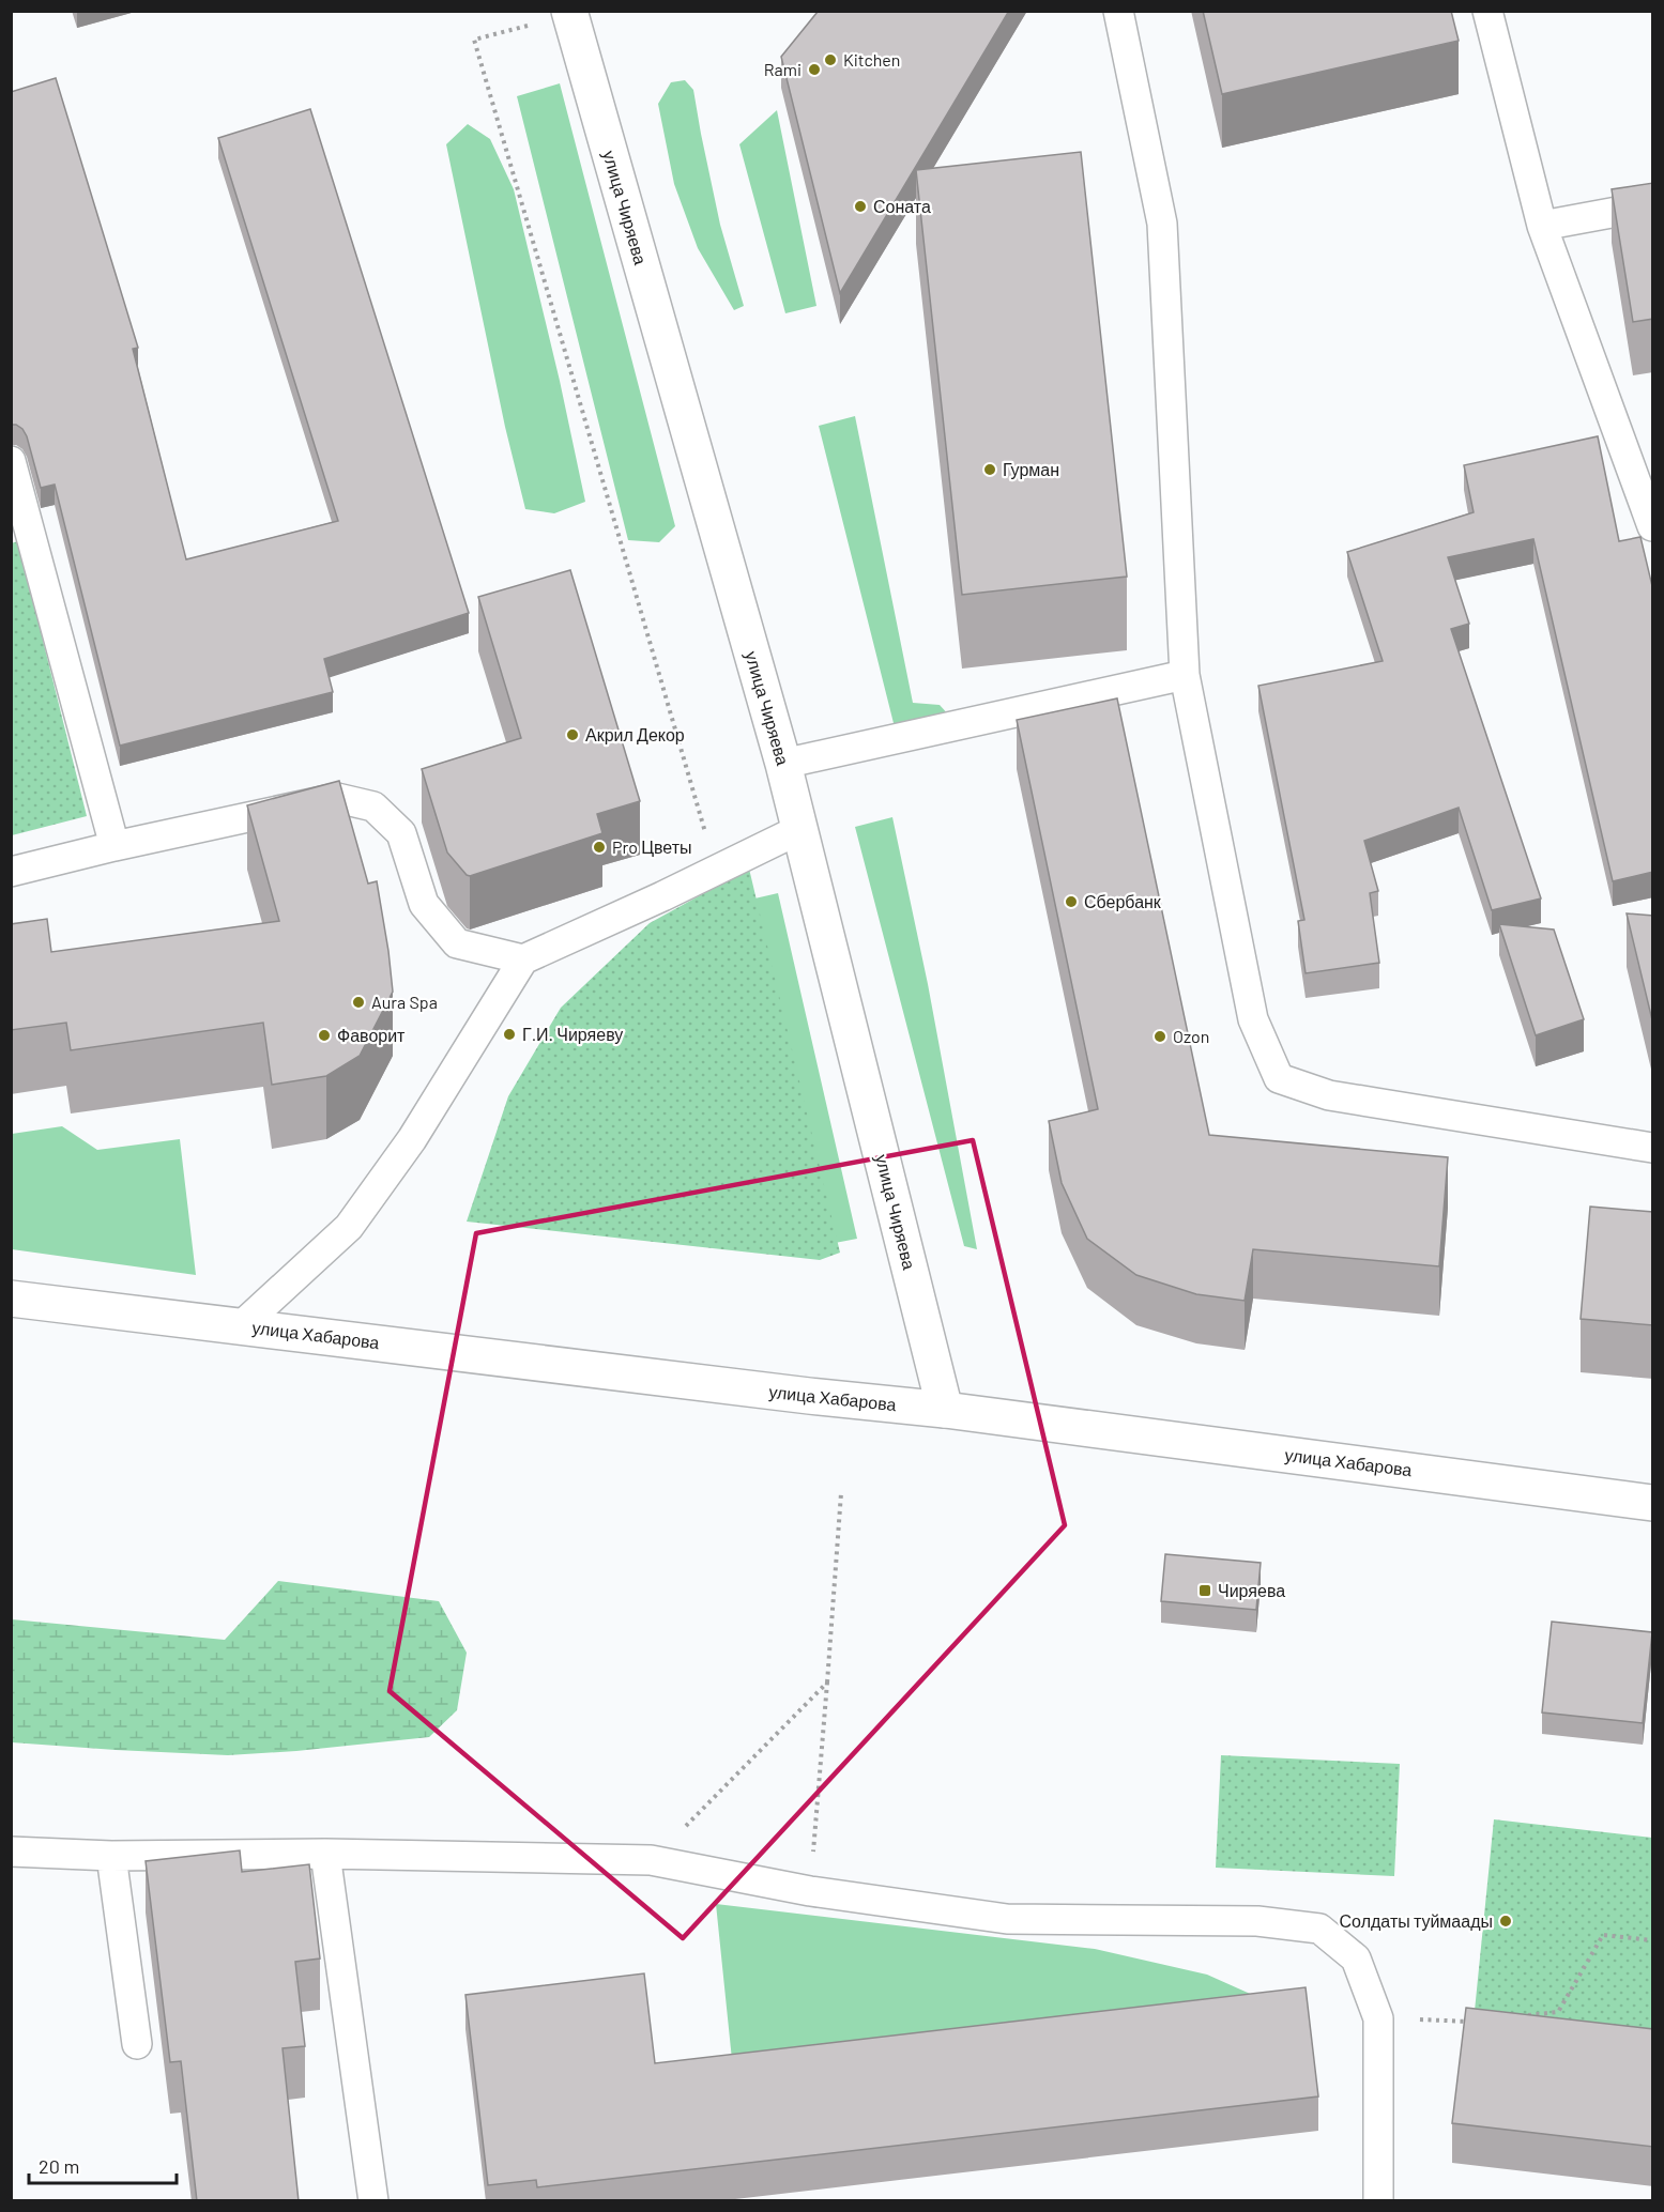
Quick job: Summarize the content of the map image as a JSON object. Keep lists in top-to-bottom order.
{
  "streets": {
    "main road": ["улица Чиряева", "улица Хабарова"]
  },
  "crossings": [
    ["улица Чиряева", "улица Хабарова"]
  ],
  "places": {
    "other": [
      "Kitchen",
      "Rami",
      "Соната",
      "Гурман",
      "Акрил Декор",
      "Pro Цветы",
      "Сбербанк",
      "Aura Spa",
      "Г.И. Чиряеву",
      "Фаворит",
      "Ozon",
      "Солдаты туймаады"
    ],
    "transit": ["Чиряева"]
  },
  "scale_bar": "20 m"
}
